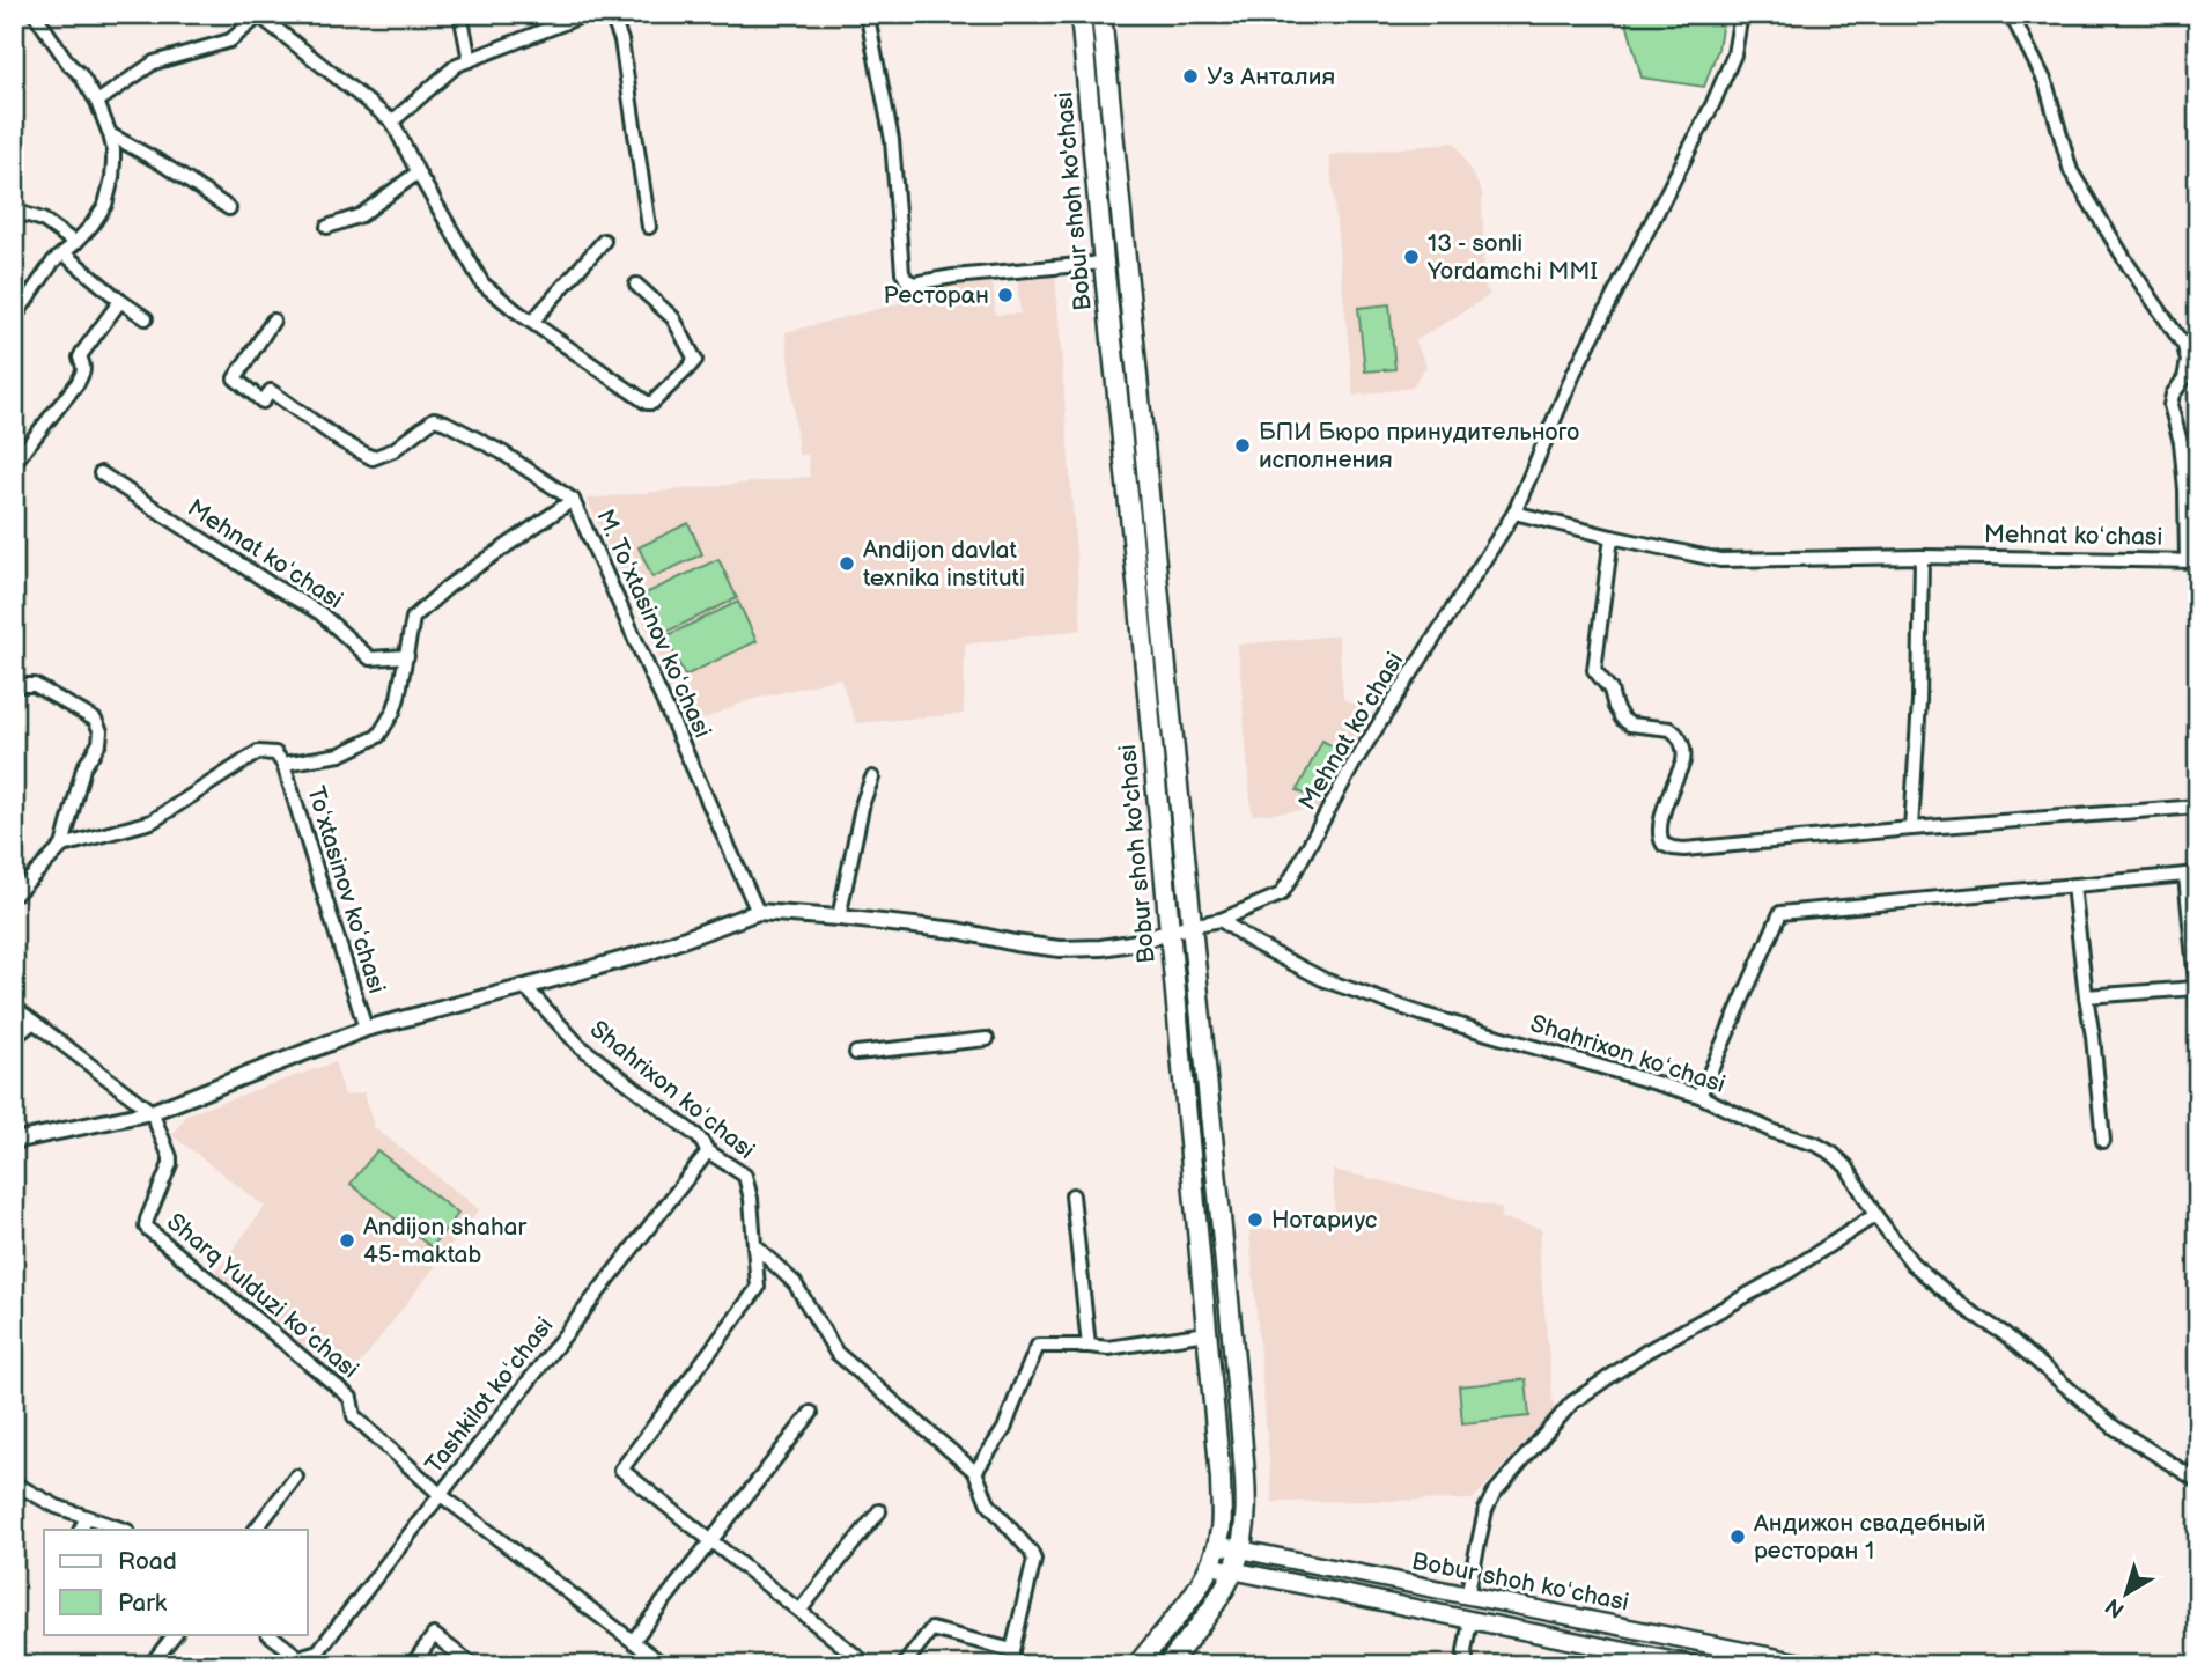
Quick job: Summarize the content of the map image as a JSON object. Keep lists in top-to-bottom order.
{
  "streets": {
    "main road": ["Bobur shoh ko'chasi", "Bobur shoh koʻchasi"],
    "street": [
      "Mehnat koʻchasi",
      "M. Toʻxtasinov koʻchasi",
      "Toʻxtasinov koʻchasi",
      "Shahrixon koʻchasi",
      "Sharq Yulduzi koʻchasi",
      "Tashkilot koʻchasi"
    ]
  },
  "crossings": [
    ["Bobur shoh ko'chasi", "Mehnat koʻchasi"],
    ["Bobur shoh ko'chasi", "Bobur shoh koʻchasi"],
    ["Mehnat koʻchasi", "M. Toʻxtasinov koʻchasi"],
    ["Mehnat koʻchasi", "Shahrixon koʻchasi"],
    ["M. Toʻxtasinov koʻchasi", "Toʻxtasinov koʻchasi"],
    ["Shahrixon koʻchasi", "Tashkilot koʻchasi"],
    ["Sharq Yulduzi koʻchasi", "Tashkilot koʻchasi"]
  ],
  "places": [
    "Уз Анталия",
    "13 - sonli Yordamchi MMI",
    "Ресторан",
    "БПИ Бюро принудительного исполнения",
    "Andijon davlat texnika instituti",
    "Нотариус",
    "Andijon shahar 45-maktab",
    "Андижон свадебный ресторан 1"
  ],
  "legend": ["Road", "Park"],
  "north": "bottom left"
}
